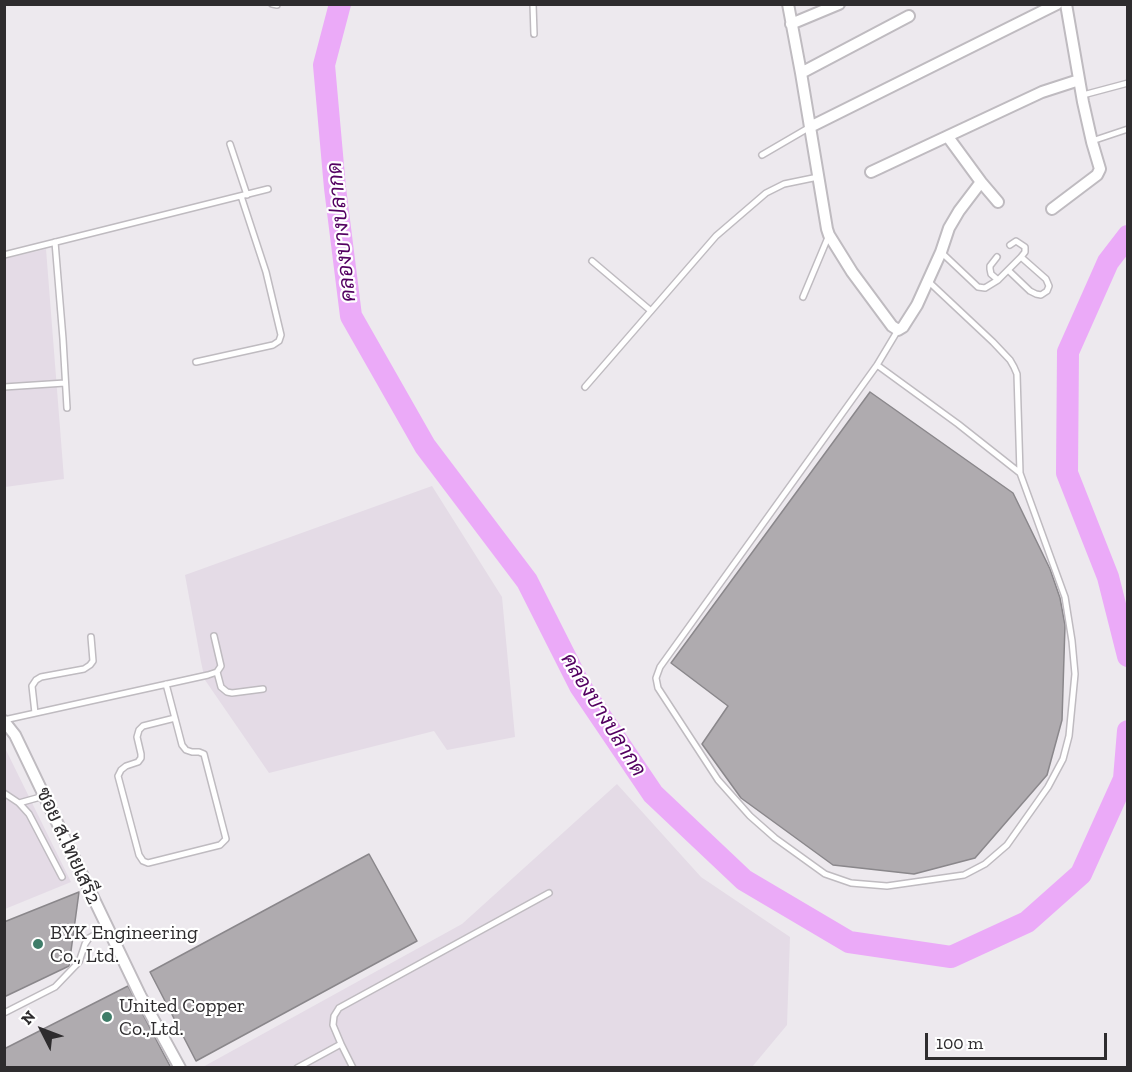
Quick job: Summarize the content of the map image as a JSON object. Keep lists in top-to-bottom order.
{
  "streets": {
    "street": ["ซอย ส.ไทยเสรี2"]
  },
  "water": ["คลองบางปลากด"],
  "places": ["BYK Engineering Co., Ltd.", "United Copper Co.,Ltd."],
  "scale_bar": "100 m",
  "north": "top left"
}
